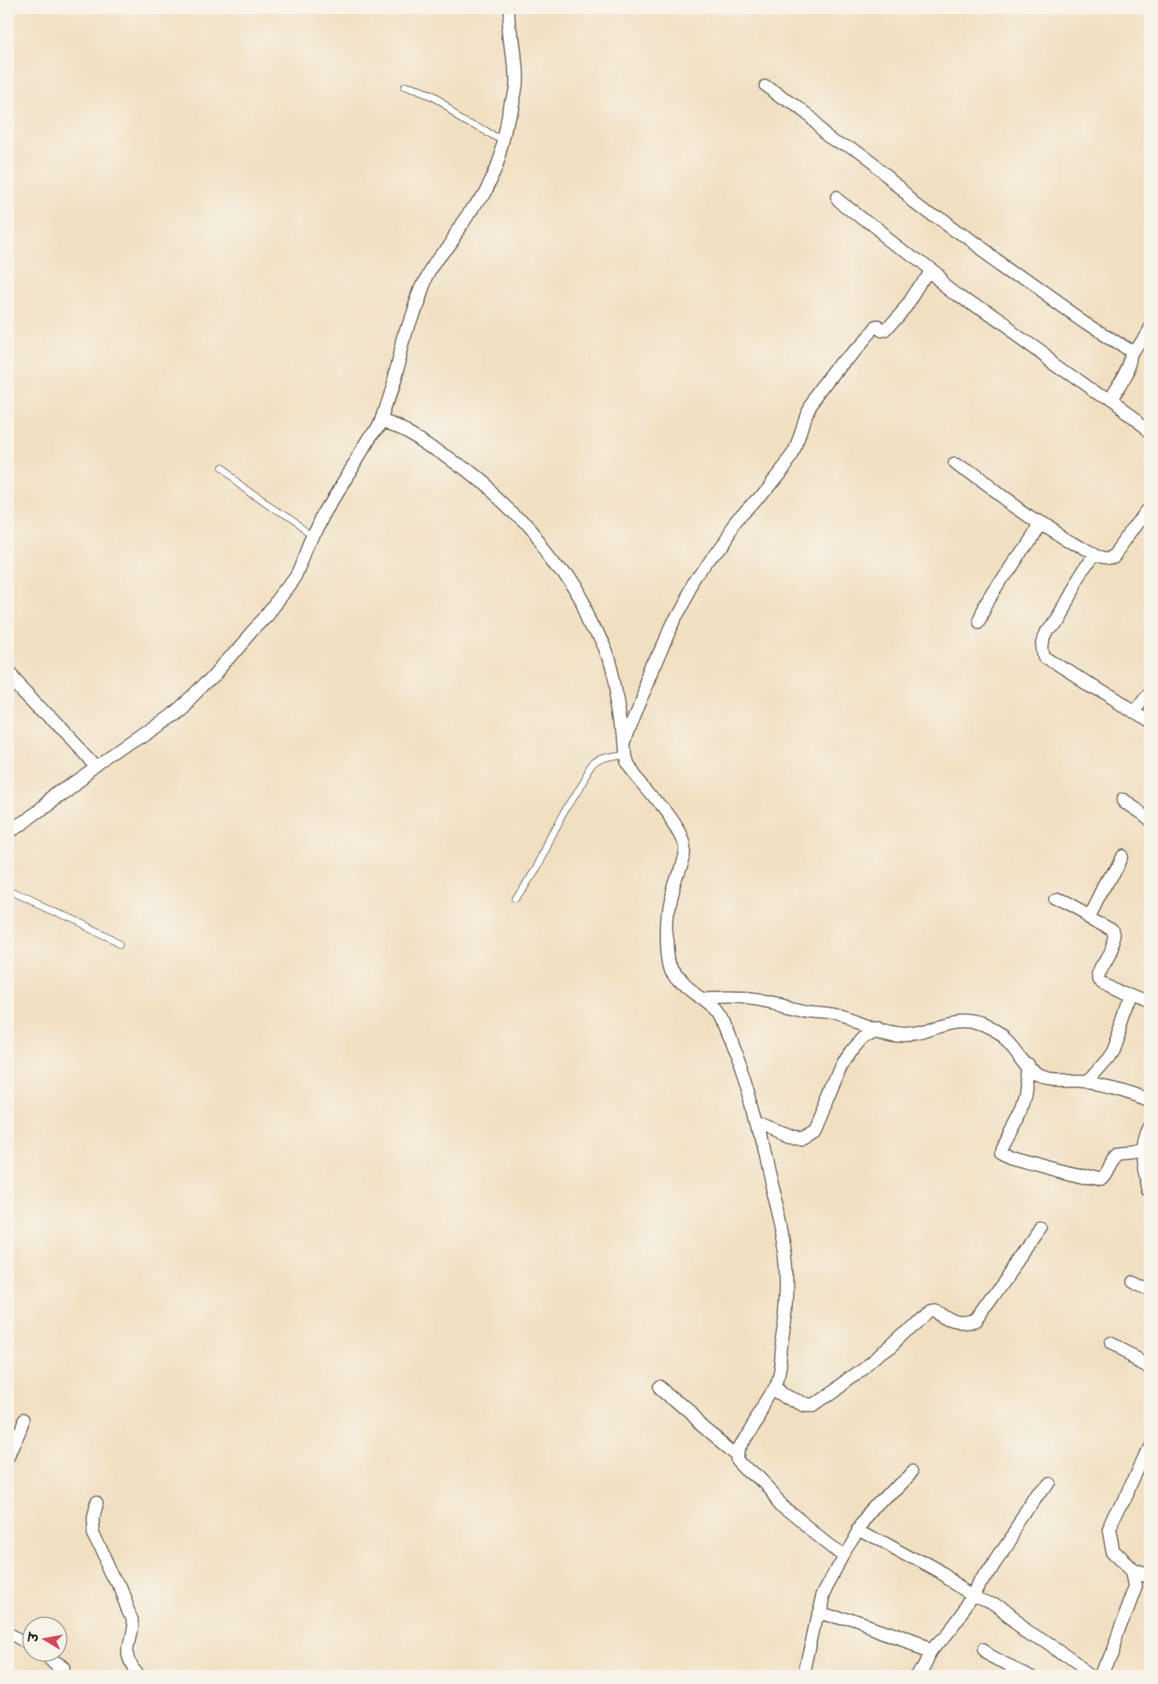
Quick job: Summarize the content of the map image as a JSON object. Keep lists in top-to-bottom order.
{
  "north": "left"
}
